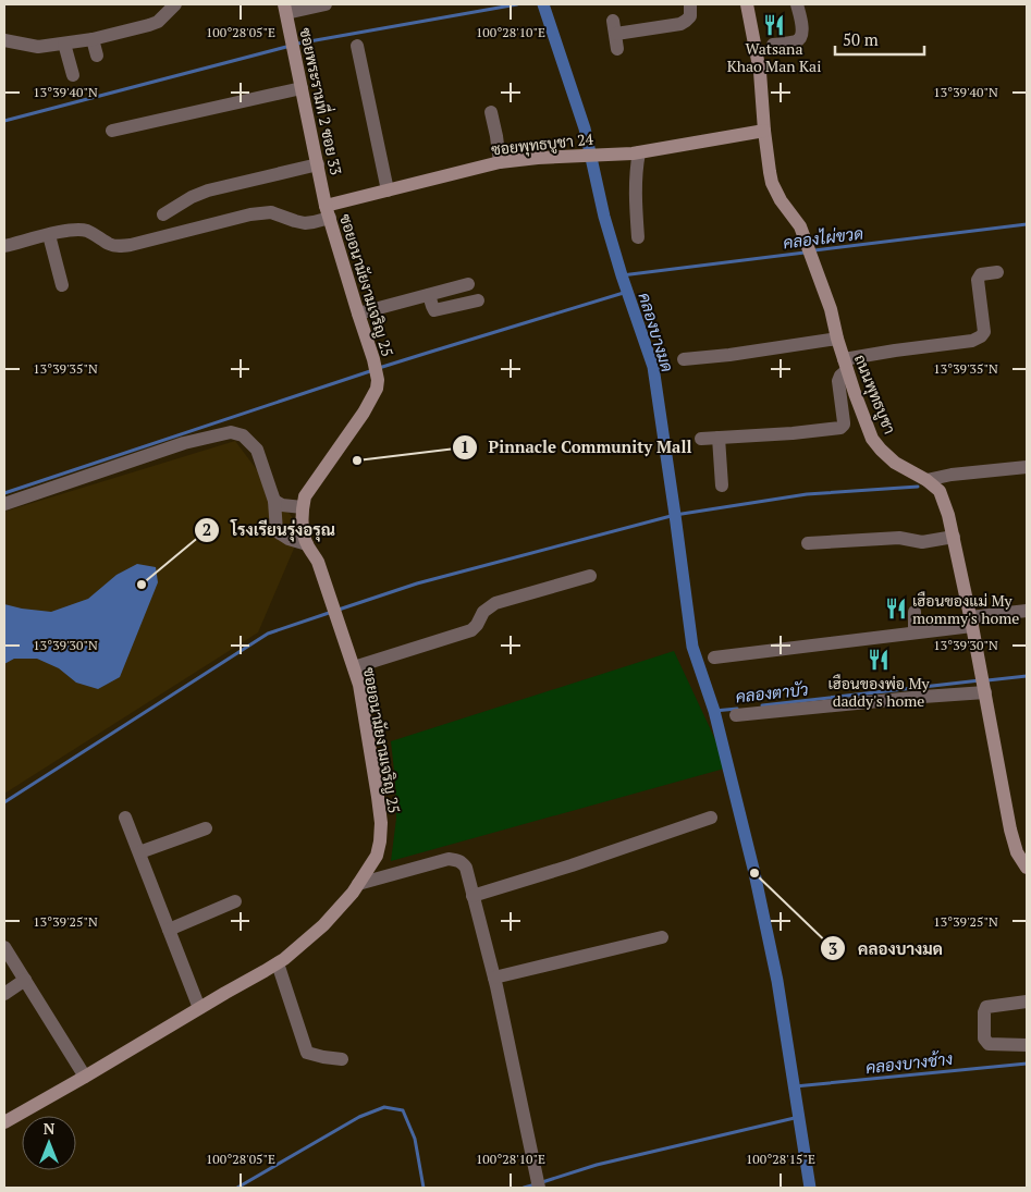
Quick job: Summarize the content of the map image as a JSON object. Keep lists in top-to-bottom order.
{
  "streets": {
    "street": [
      "ซอยพระรามที่ 2 ซอย 33",
      "ซอยพุทธบูชา 24",
      "ซอยอนามัยงามเจริญ 25",
      "ถนนพุทธบูชา"
    ]
  },
  "crossings": [
    ["ซอยพระรามที่ 2 ซอย 33", "ซอยพุทธบูชา 24"],
    ["ซอยพระรามที่ 2 ซอย 33", "ซอยอนามัยงามเจริญ 25"],
    ["ซอยพุทธบูชา 24", "ซอยอนามัยงามเจริญ 25"],
    ["ซอยพุทธบูชา 24", "ถนนพุทธบูชา"]
  ],
  "water": [
    "คลองไผ่ขวด",
    "คลองบางมด",
    "คลองตาบัว",
    "คลองบางช้าง"
  ],
  "places": {
    "restaurant": ["Watsana Khao Man Kai", "เฮือนของแม่ My mommy's home", "เฮือนของพ่อ My daddy's home"],
    "other": ["Pinnacle Community Mall", "โรงเรียนรุ่งอรุณ", "คลองบางมด"]
  },
  "scale_bar": "50 m",
  "north": "top",
  "coordinates": [
    "100°28'05\"E",
    "100°28'10\"E",
    "13°39'40\"N",
    "13°39'35\"N",
    "13°39'30\"N",
    "13°39'25\"N",
    "100°28'15\"E"
  ]
}
